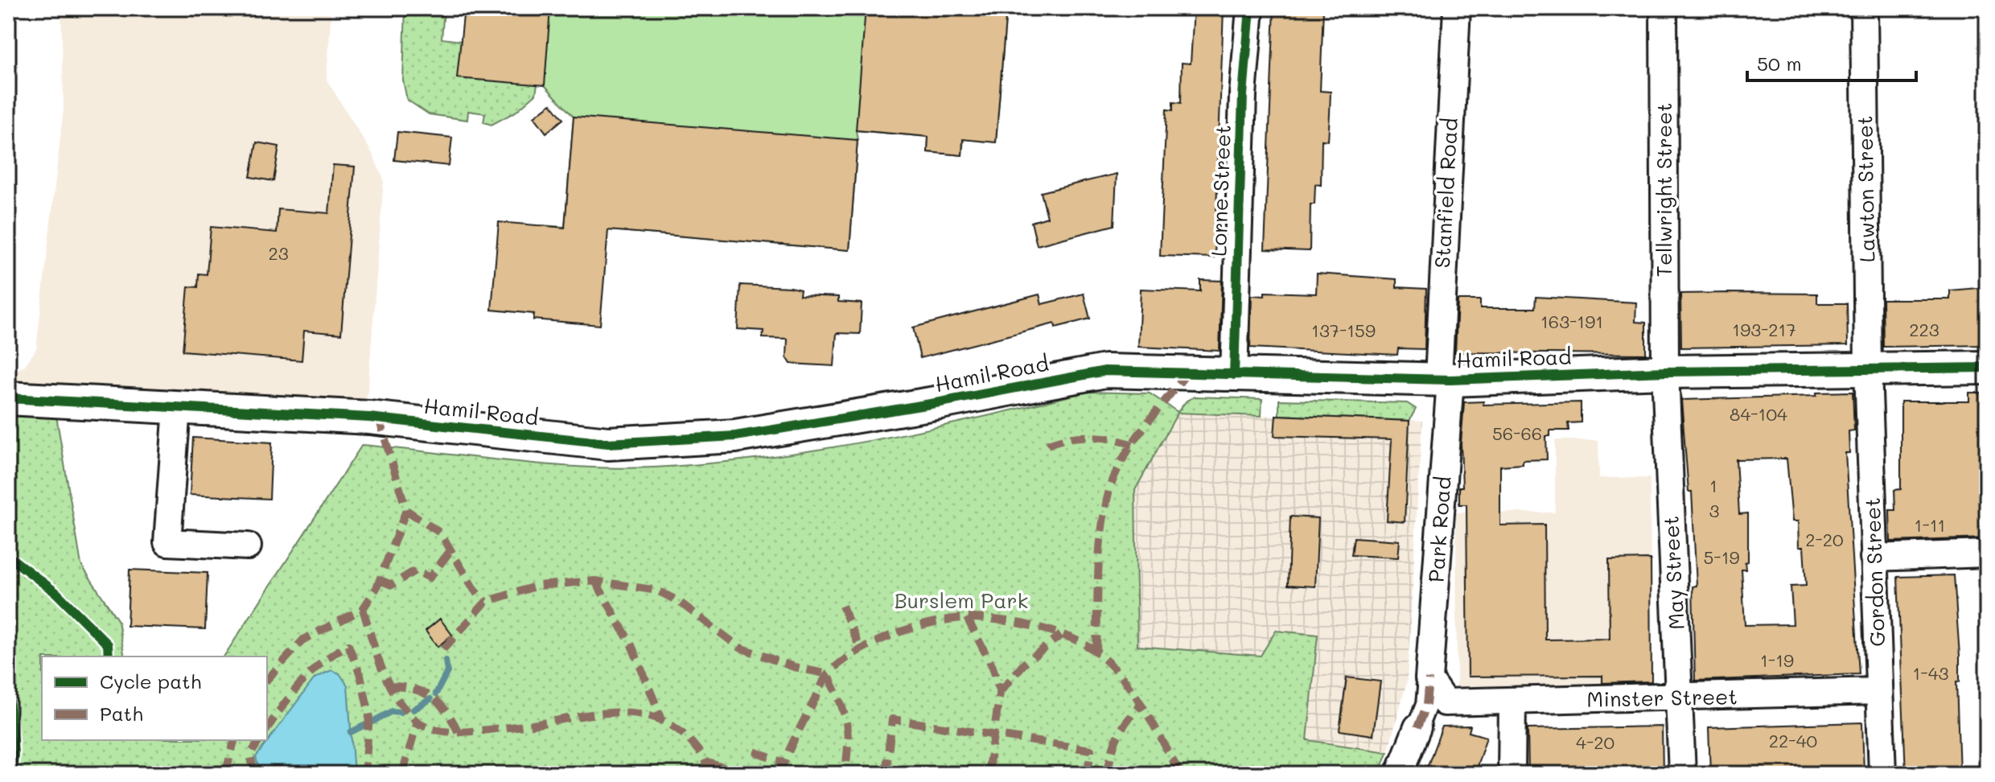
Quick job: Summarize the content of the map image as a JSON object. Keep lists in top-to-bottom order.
{
  "streets": {
    "street": [
      "Lawton Street",
      "Tellwright Street",
      "Lorne Street",
      "Stanfield Road",
      "Hamil Road",
      "Park Road",
      "Gordon Street",
      "May Street",
      "Minster Street"
    ]
  },
  "crossings": [
    ["Lawton Street", "Hamil Road"],
    ["Lawton Street", "Gordon Street"],
    ["Tellwright Street", "Hamil Road"],
    ["Tellwright Street", "May Street"],
    ["Lorne Street", "Hamil Road"],
    ["Stanfield Road", "Hamil Road"],
    ["Stanfield Road", "Park Road"],
    ["Hamil Road", "Park Road"],
    ["Hamil Road", "Gordon Street"],
    ["Hamil Road", "May Street"],
    ["Park Road", "Minster Street"],
    ["Gordon Street", "Minster Street"],
    ["May Street", "Minster Street"]
  ],
  "parks": ["Burslem Park"],
  "house_numbers": [
    "23",
    "163-191",
    "193-217",
    "223",
    "137-159",
    "84-104",
    "56-66",
    "1",
    "3",
    "1-11",
    "2-20",
    "5-19",
    "1-19",
    "1-43",
    "22-40",
    "4-20"
  ],
  "legend": ["Cycle path", "Path"],
  "scale_bar": "50 m"
}
